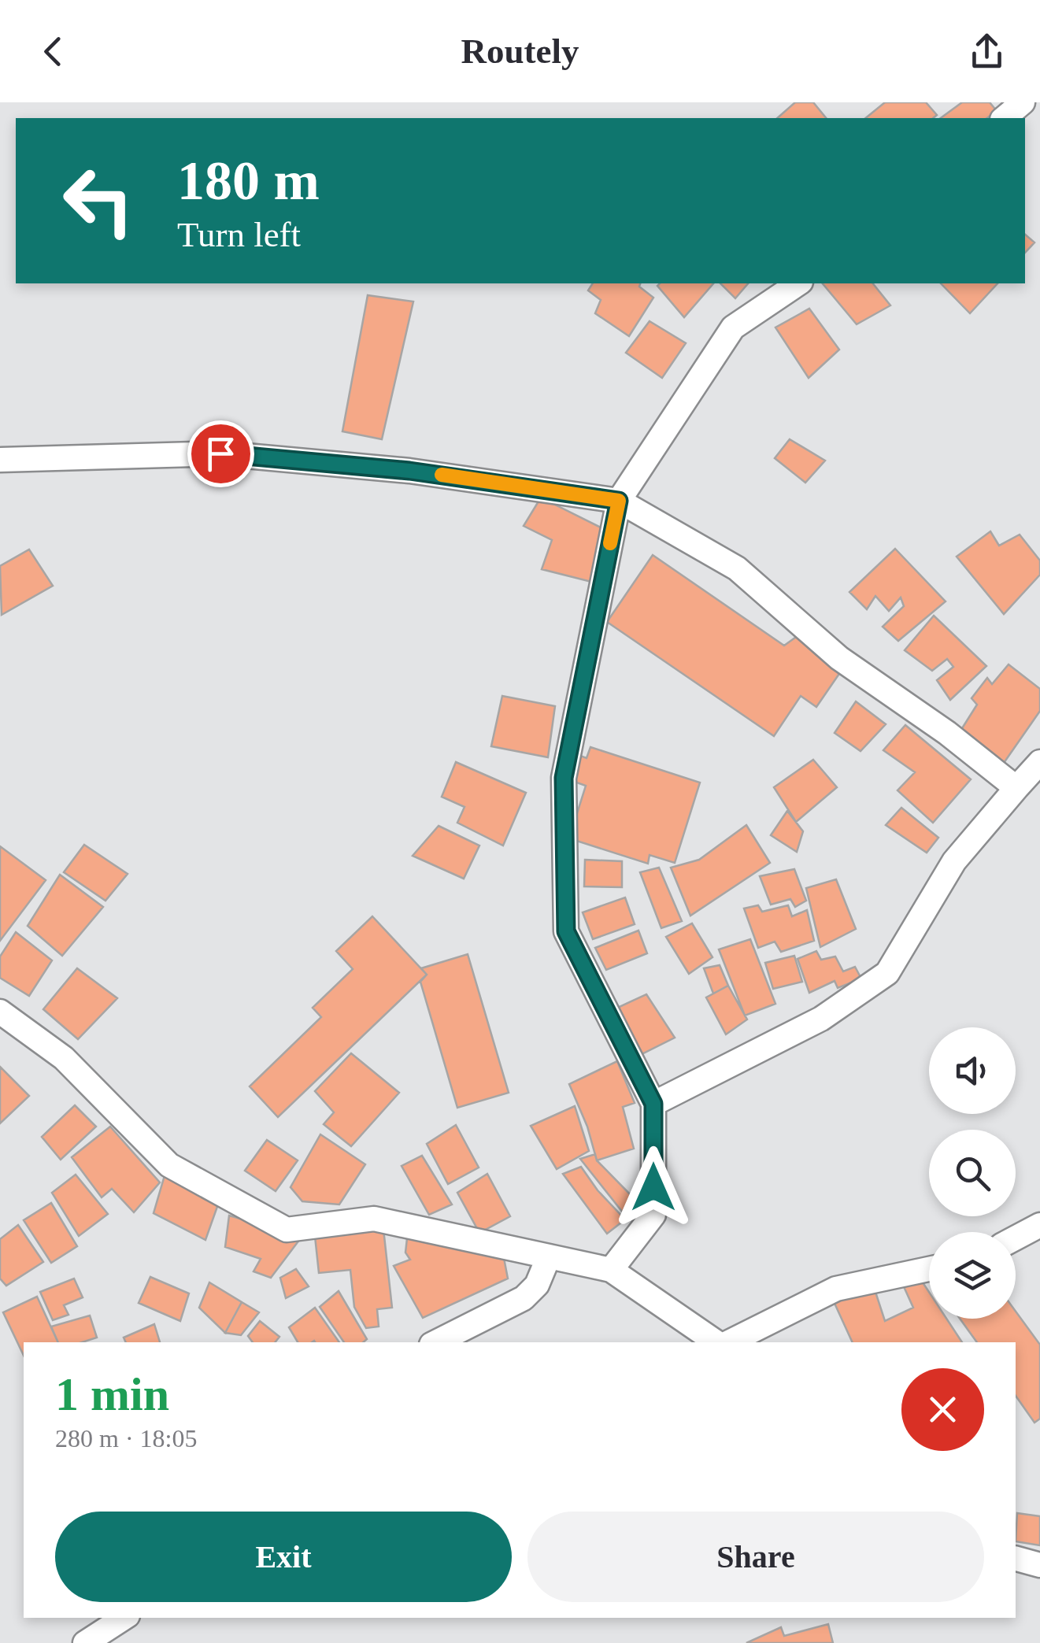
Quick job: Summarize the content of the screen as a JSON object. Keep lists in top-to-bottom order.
{
  "page": {
    "header": "Routely",
    "turn": ["180 m", "Turn left"],
    "heading": ["1 min", "280 m · 18:05"],
    "buttons": ["Exit", "Share"]
  }
}
